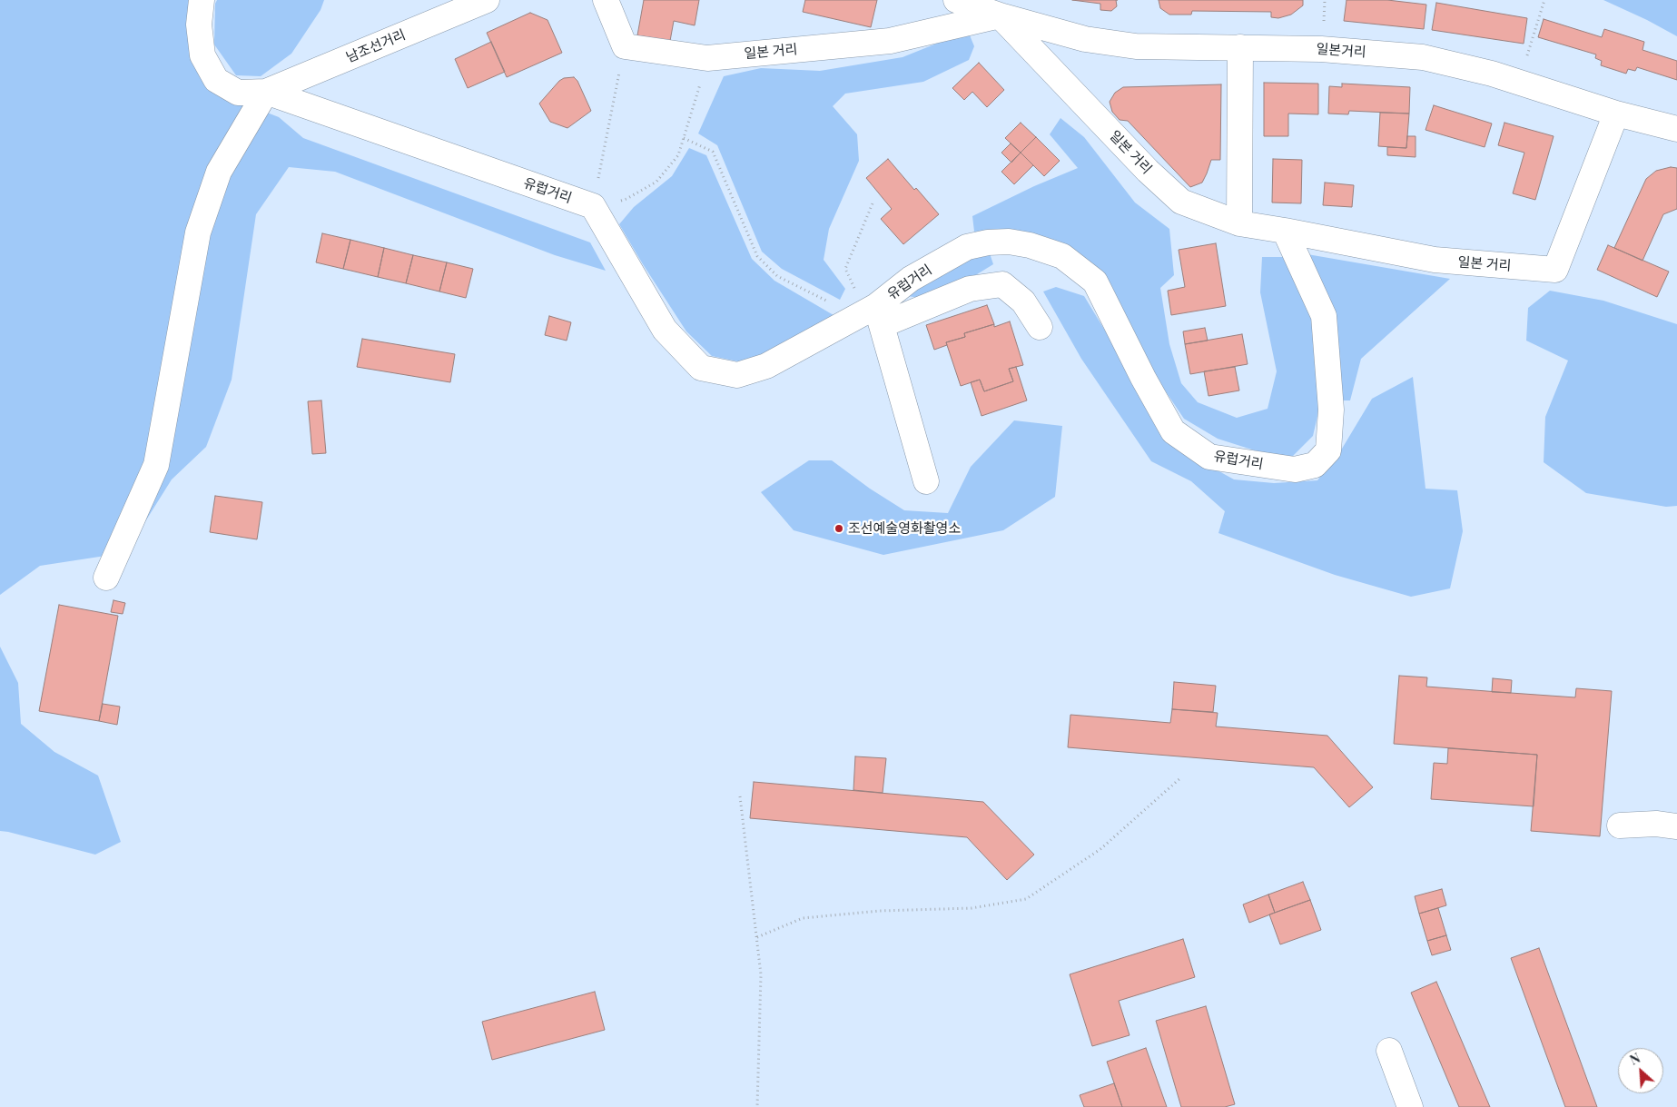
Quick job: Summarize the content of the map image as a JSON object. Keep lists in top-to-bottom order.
{
  "streets": {
    "lane": [
      "남조선거리",
      "일본거리",
      "일본 거리",
      "유럽거리"
    ]
  },
  "crossings": [
    ["남조선거리", "유럽거리"],
    ["일본거리", "일본 거리"],
    ["일본 거리", "유럽거리"]
  ],
  "places": ["조선예술영화촬영소"],
  "north": "top left"
}
